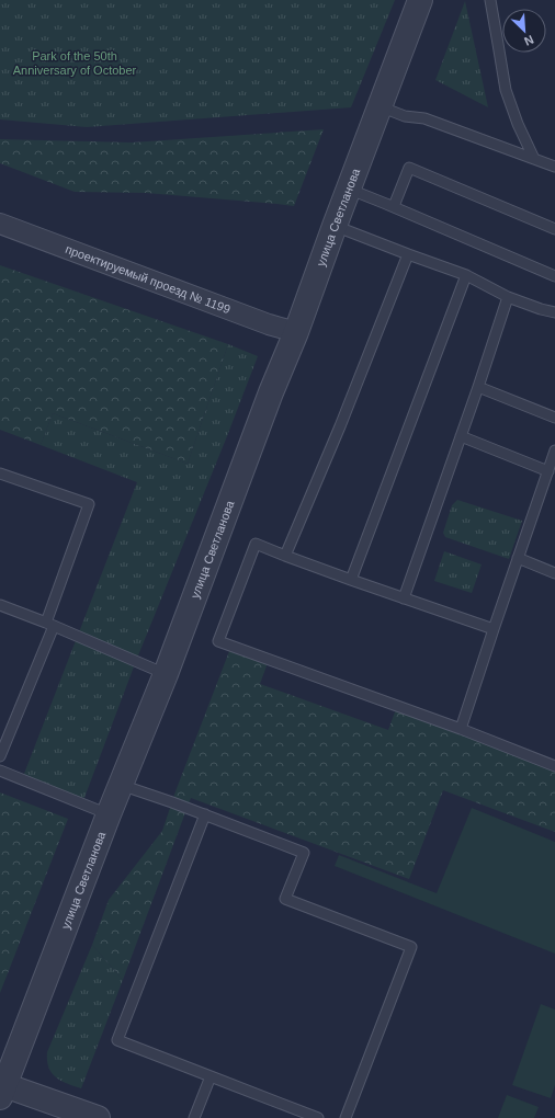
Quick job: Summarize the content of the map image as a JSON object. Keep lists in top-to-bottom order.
{
  "streets": {
    "street": ["улица Светланова", "проектируемый проезд № 1199"]
  },
  "crossings": [
    ["улица Светланова", "проектируемый проезд № 1199"]
  ],
  "parks": ["Park of the 50th Anniversary of October"],
  "north": "bottom right"
}
